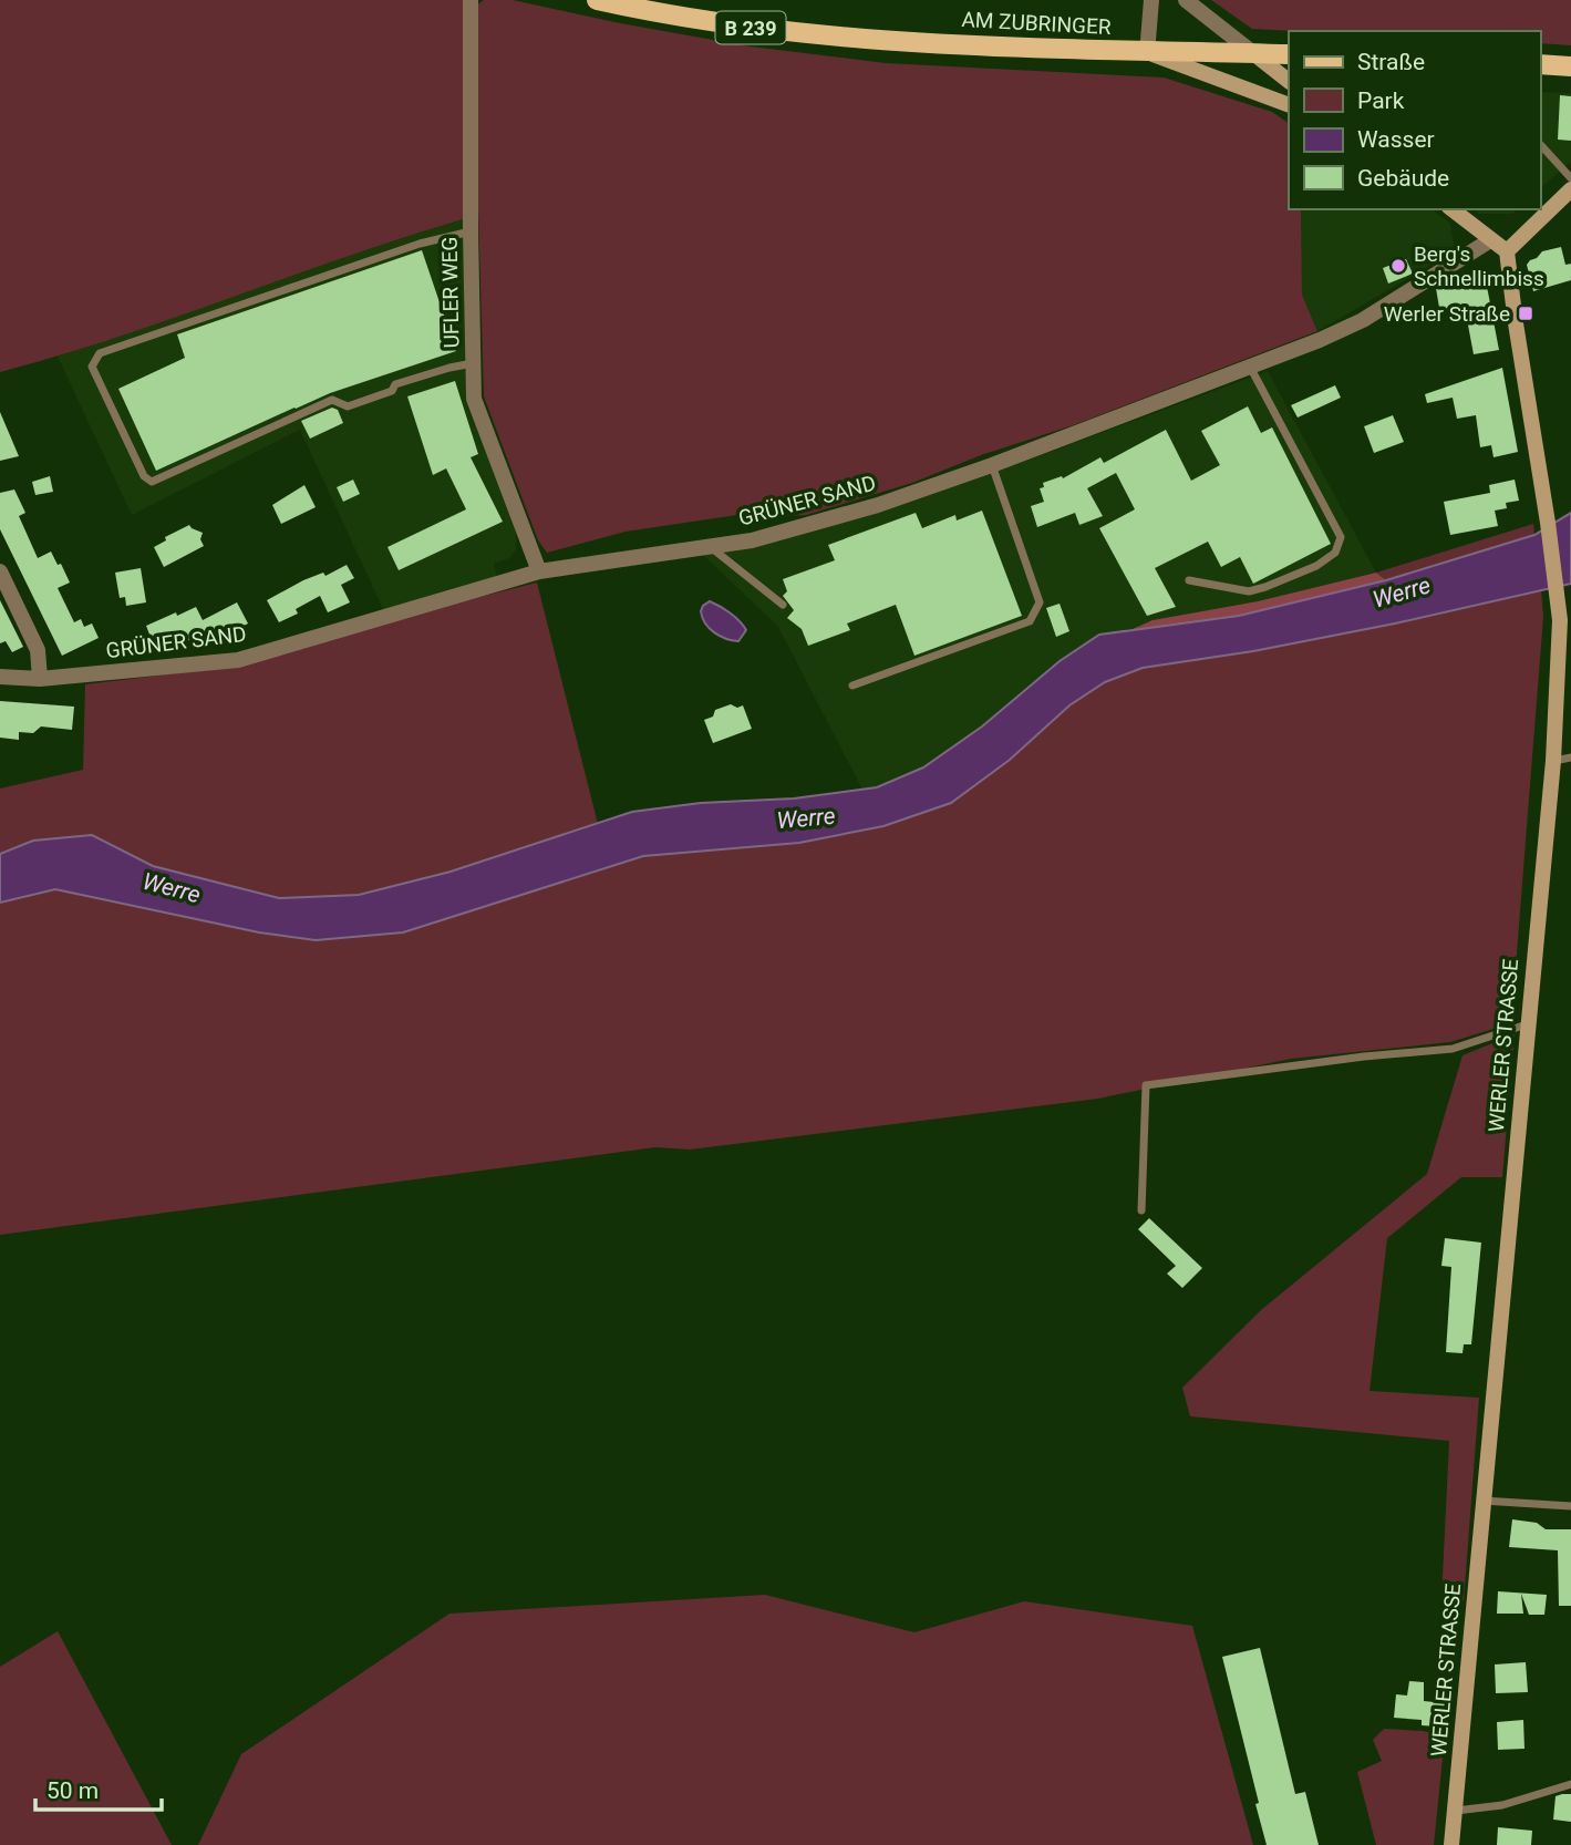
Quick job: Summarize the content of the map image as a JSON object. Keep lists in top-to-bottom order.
{
  "streets": {
    "main road": ["AM ZUBRINGER", "B 239", "WERLER STRASSE"],
    "street": ["UFLER WEG", "GRÜNER SAND"]
  },
  "crossings": [
    ["UFLER WEG", "GRÜNER SAND"]
  ],
  "water": ["Werre"],
  "places": {
    "other": ["Berg's Schnellimbiss"],
    "transit": ["Werler Straße"]
  },
  "legend": [
    "Straße",
    "Park",
    "Wasser",
    "Gebäude"
  ],
  "scale_bar": "50 m"
}
